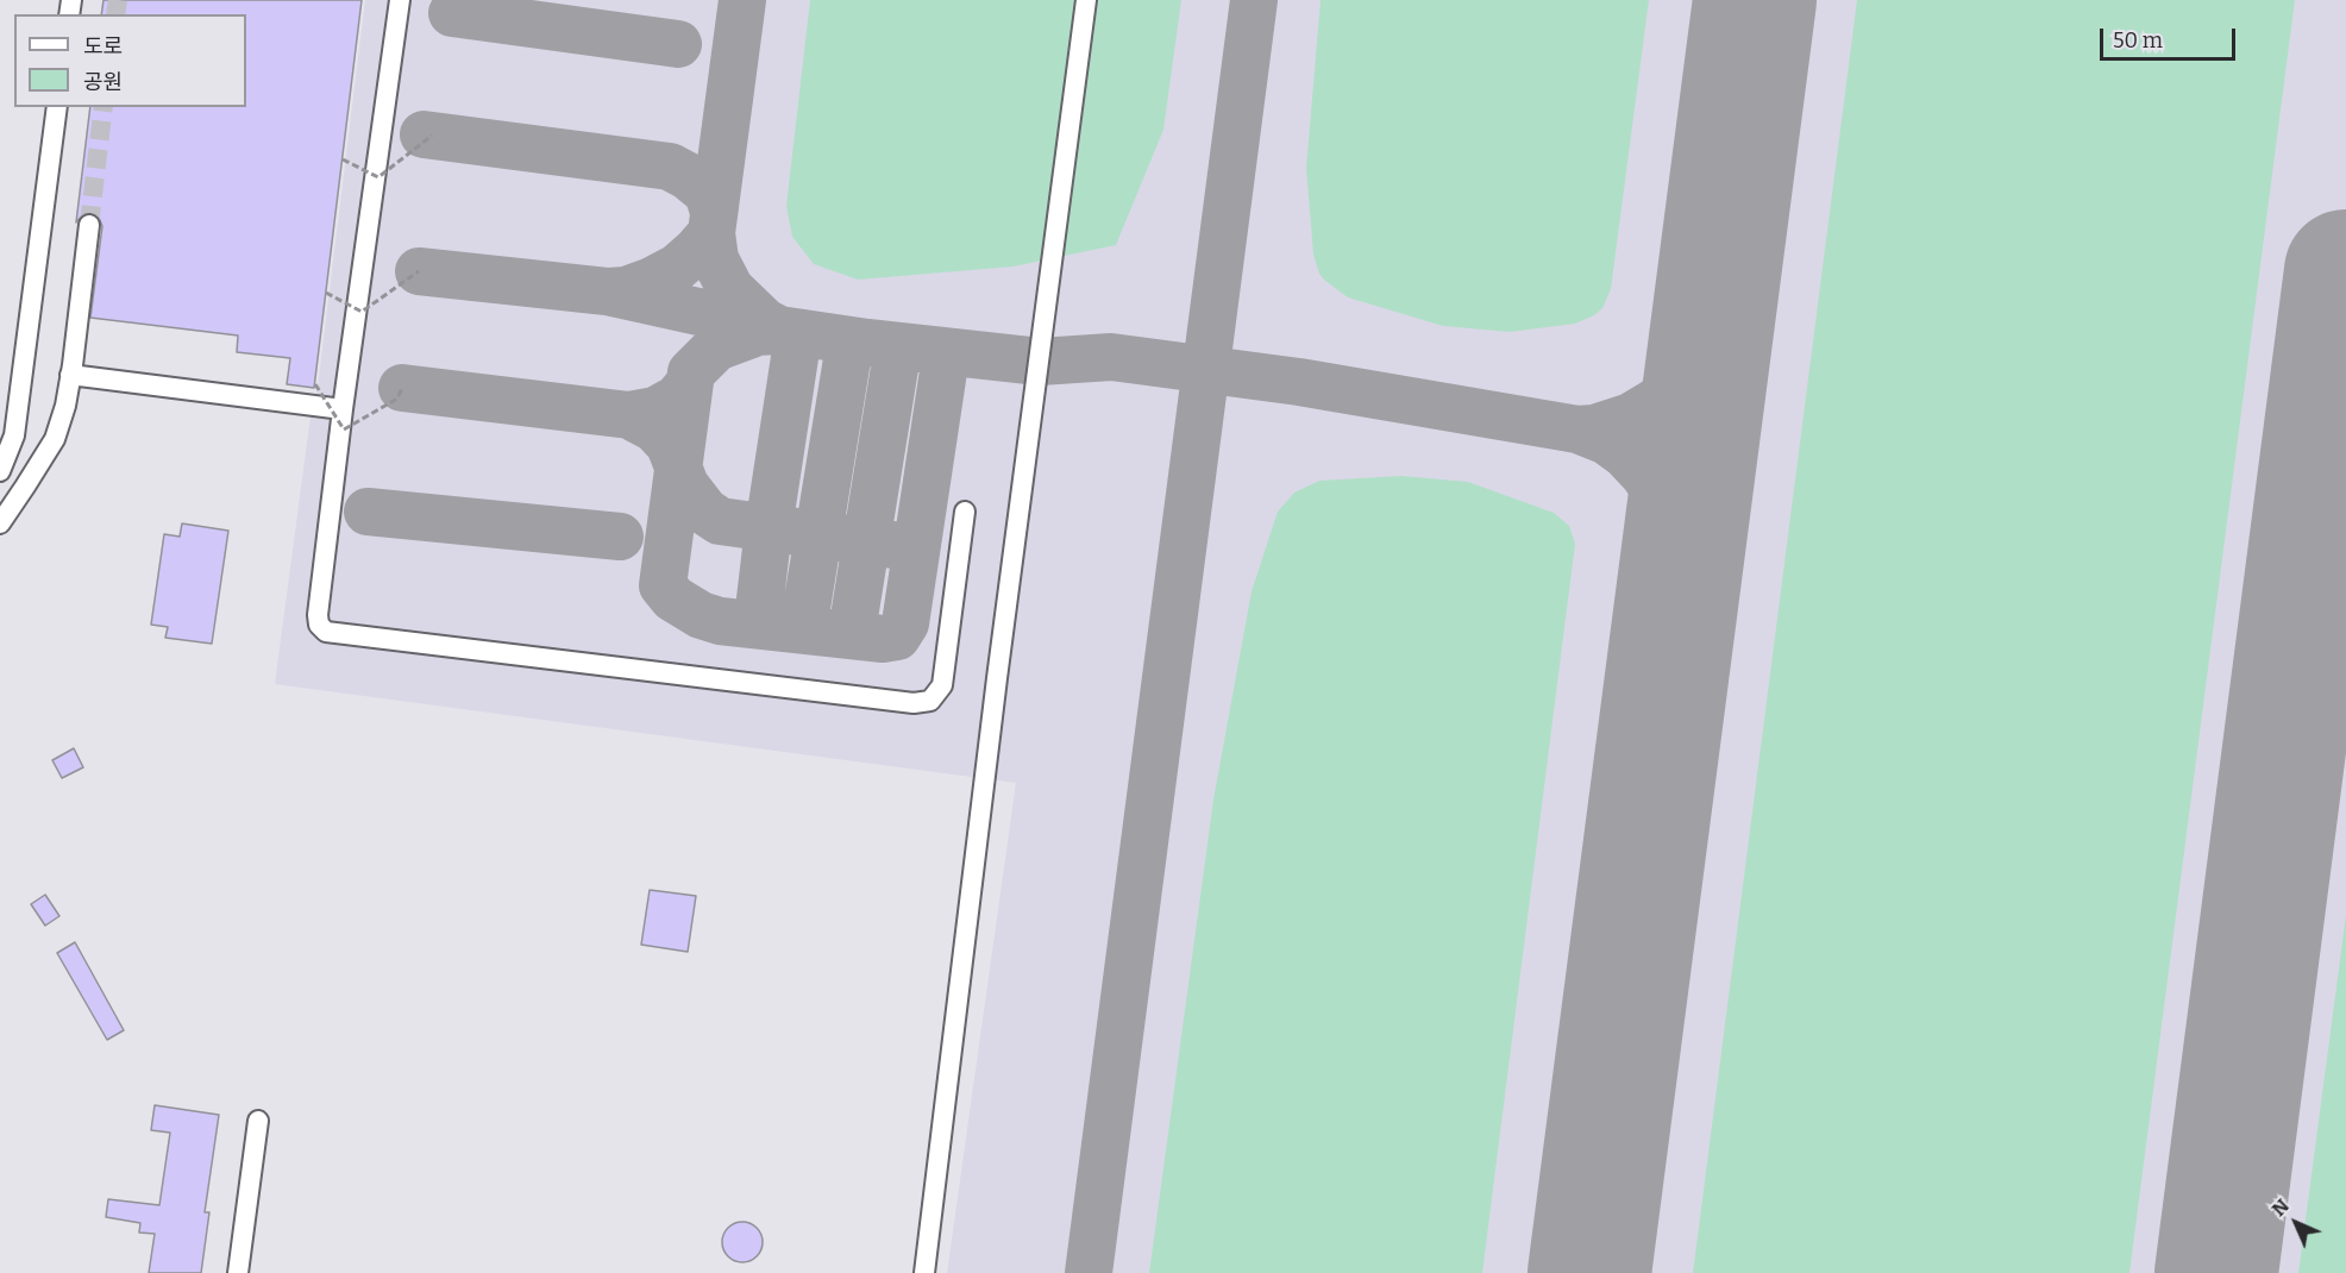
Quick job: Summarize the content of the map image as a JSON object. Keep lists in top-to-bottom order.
{
  "legend": ["도로", "공원"],
  "scale_bar": "50 m",
  "north": "top left"
}
